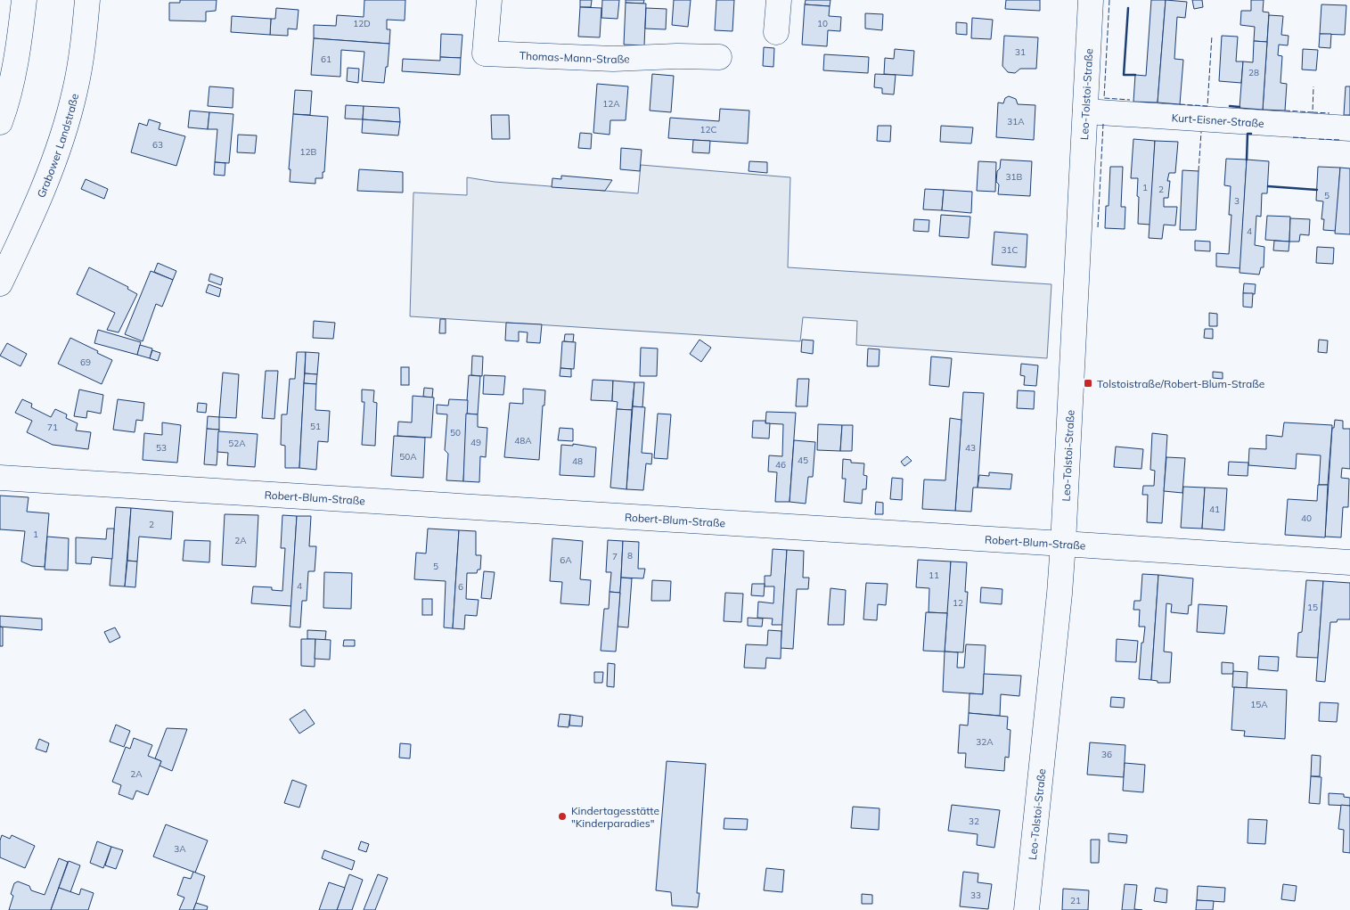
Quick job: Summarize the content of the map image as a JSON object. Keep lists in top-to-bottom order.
{
  "streets": {
    "street": [
      "Thomas-Mann-Straße",
      "Leo-Tolstoi-Straße",
      "Kurt-Eisner-Straße",
      "Grabower Landstraße",
      "Robert-Blum-Straße"
    ]
  },
  "crossings": [
    ["Leo-Tolstoi-Straße", "Kurt-Eisner-Straße"],
    ["Leo-Tolstoi-Straße", "Robert-Blum-Straße"]
  ],
  "places": {
    "transit": ["Tolstoistraße/Robert-Blum-Straße"],
    "other": ["Kindertagesstätte \"Kinderparadies\""]
  },
  "house_numbers": [
    "12D",
    "10",
    "31",
    "61",
    "28",
    "12A",
    "31A",
    "12C",
    "63",
    "12B",
    "31B",
    "1",
    "2",
    "5",
    "3",
    "4",
    "31C",
    "69",
    "51",
    "71",
    "50",
    "48A",
    "49",
    "52A",
    "53",
    "43",
    "50A",
    "45",
    "48",
    "46",
    "41",
    "40",
    "2",
    "1",
    "2A",
    "8",
    "7",
    "6A",
    "5",
    "11",
    "4",
    "6",
    "12",
    "15",
    "15A",
    "32A",
    "36",
    "2A",
    "32",
    "3A",
    "33",
    "21"
  ]
}
